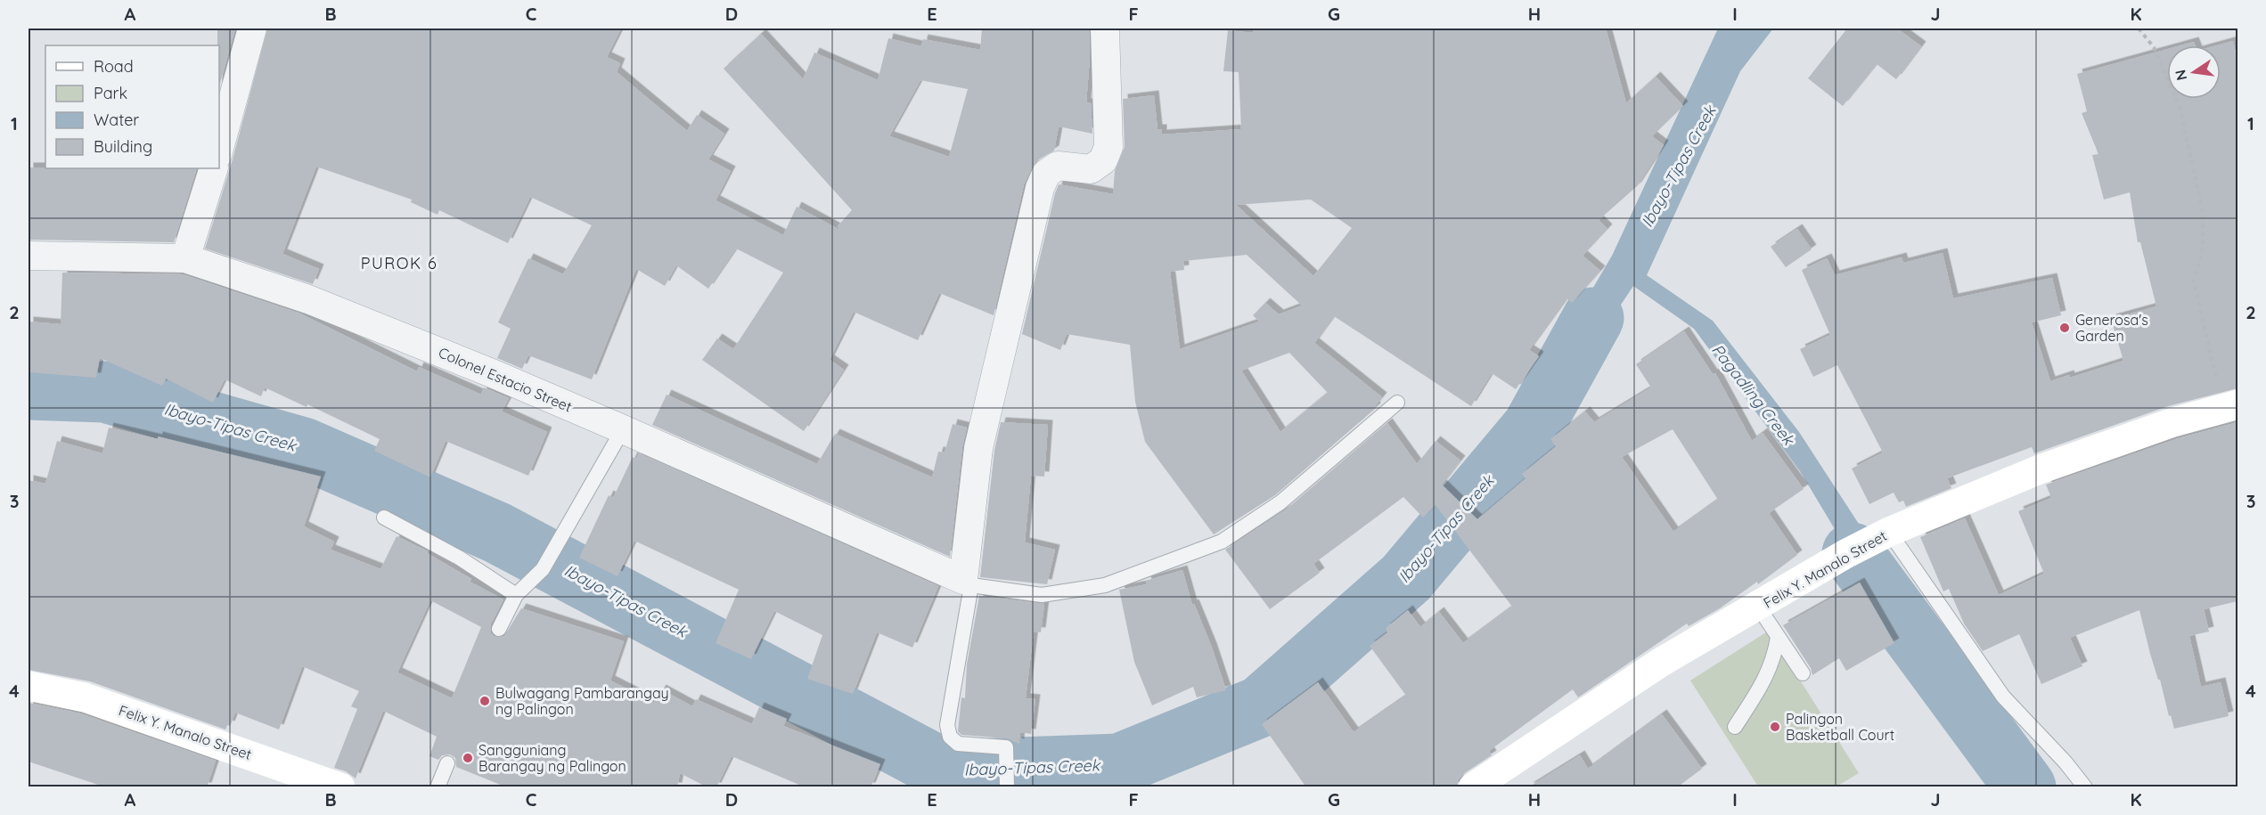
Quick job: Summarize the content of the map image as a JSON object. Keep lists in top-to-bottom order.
{
  "streets": {
    "main road": ["Felix Y. Manalo Street"],
    "street": ["Colonel Estacio Street"]
  },
  "districts": ["PUROK 6"],
  "water": ["Ibayo-Tipas Creek", "Pagadling Creek"],
  "places": [
    "Generosa's Garden",
    "Bulwagang Pambarangay ng Palingon",
    "Palingon Basketball Court",
    "Sangguniang Barangay ng Palingon"
  ],
  "legend": [
    "Road",
    "Park",
    "Water",
    "Building"
  ],
  "north": "left",
  "grid": {
    "columns": [
      "A",
      "B",
      "C",
      "D",
      "E",
      "F",
      "G",
      "H",
      "I",
      "J",
      "K"
    ],
    "rows": [
      "1",
      "2",
      "3",
      "4"
    ]
  }
}
